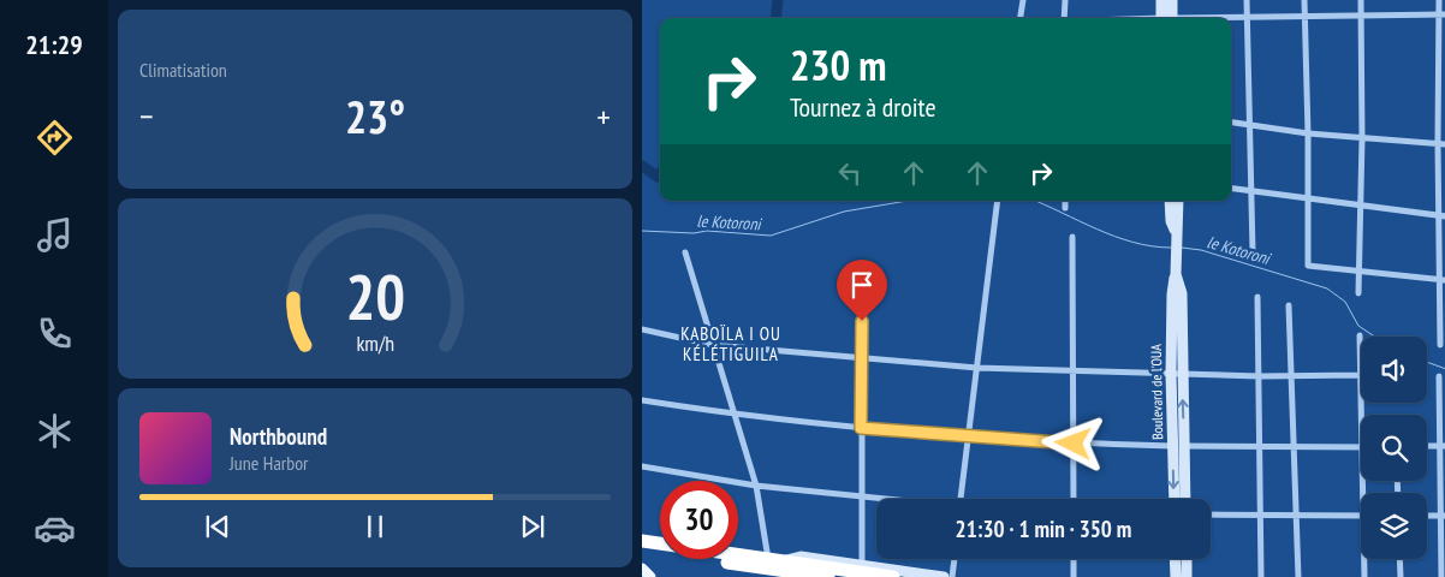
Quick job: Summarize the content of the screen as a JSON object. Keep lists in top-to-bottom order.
{
  "streets": {
    "main road": ["Boulevard de l'OUA"]
  },
  "districts": ["KABOÏLA I OU KÉLÉTIGUILA"],
  "water": ["le Kotoroni"],
  "page": {
    "tabs": "21:29",
    "tile": "Climatisation",
    "turn": ["230 m", "Tournez à droite"],
    "heat": ["−", "23°", "+"],
    "song": ["Northbound", "June Harbor"],
    "limit": "30",
    "trip": "21:30 · 1 min · 350 m",
    "gauge": ["20", "km/h"]
  }
}
